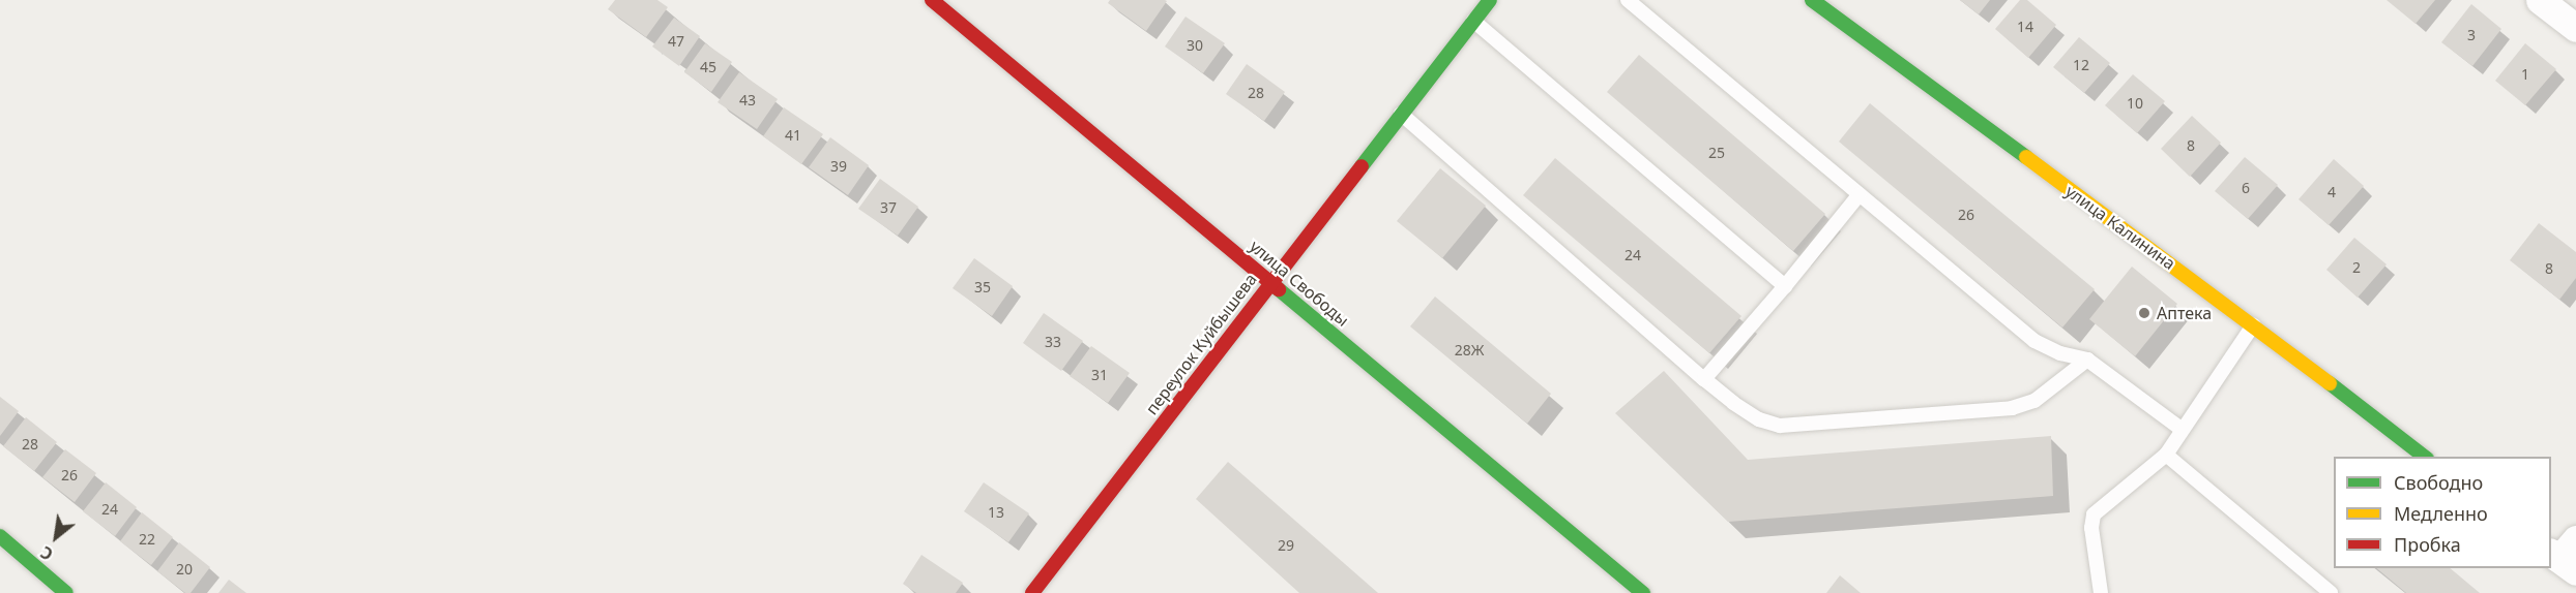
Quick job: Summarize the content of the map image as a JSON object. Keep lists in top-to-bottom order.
{
  "streets": {
    "street": ["улица Калинина", "улица Свободы", "переулок Куйбышева"]
  },
  "crossings": [
    ["улица Свободы", "переулок Куйбышева"]
  ],
  "places": ["Аптека"],
  "house_numbers": [
    "14",
    "3",
    "47",
    "30",
    "12",
    "45",
    "1",
    "28",
    "43",
    "10",
    "41",
    "8",
    "25",
    "39",
    "6",
    "4",
    "37",
    "26",
    "24",
    "2",
    "8",
    "35",
    "33",
    "28Ж",
    "31",
    "28",
    "26",
    "24",
    "13",
    "22",
    "29",
    "20"
  ],
  "legend": ["Свободно", "Медленно", "Пробка"],
  "north": "bottom left"
}
